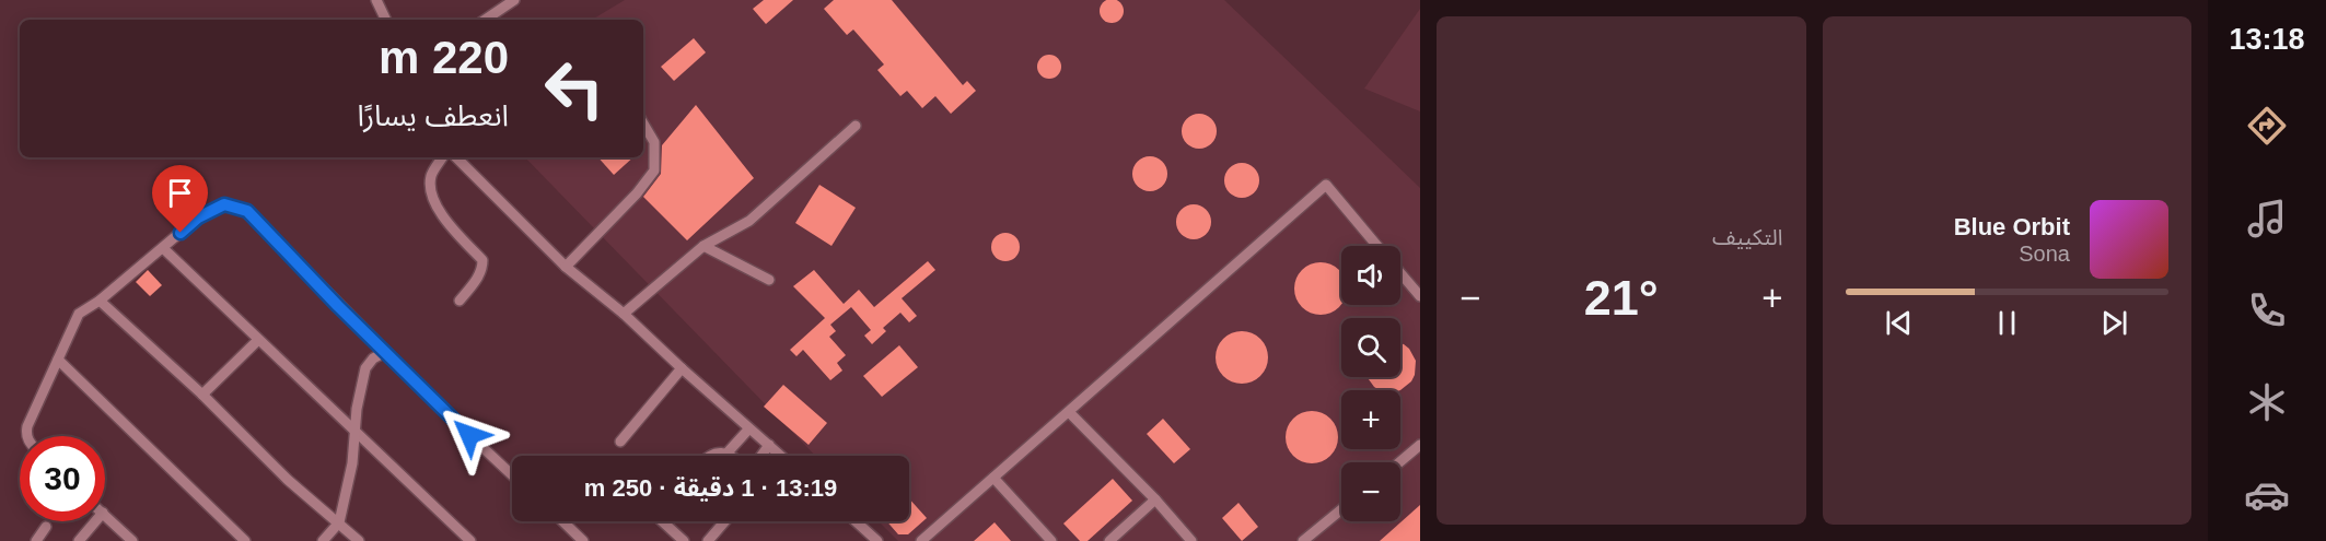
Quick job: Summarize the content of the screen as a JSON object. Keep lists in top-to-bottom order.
{
  "page": {
    "tabs": "13:18",
    "tile": "التكييف",
    "turn": ["220 m", "انعطف يسارًا"],
    "song": ["Blue Orbit", "Sona"],
    "map_buttons": ["+", "−"],
    "heat": ["−", "21°", "+"],
    "limit": "30",
    "trip": "13:19 · 1 دقيقة · 250 m"
  }
}
